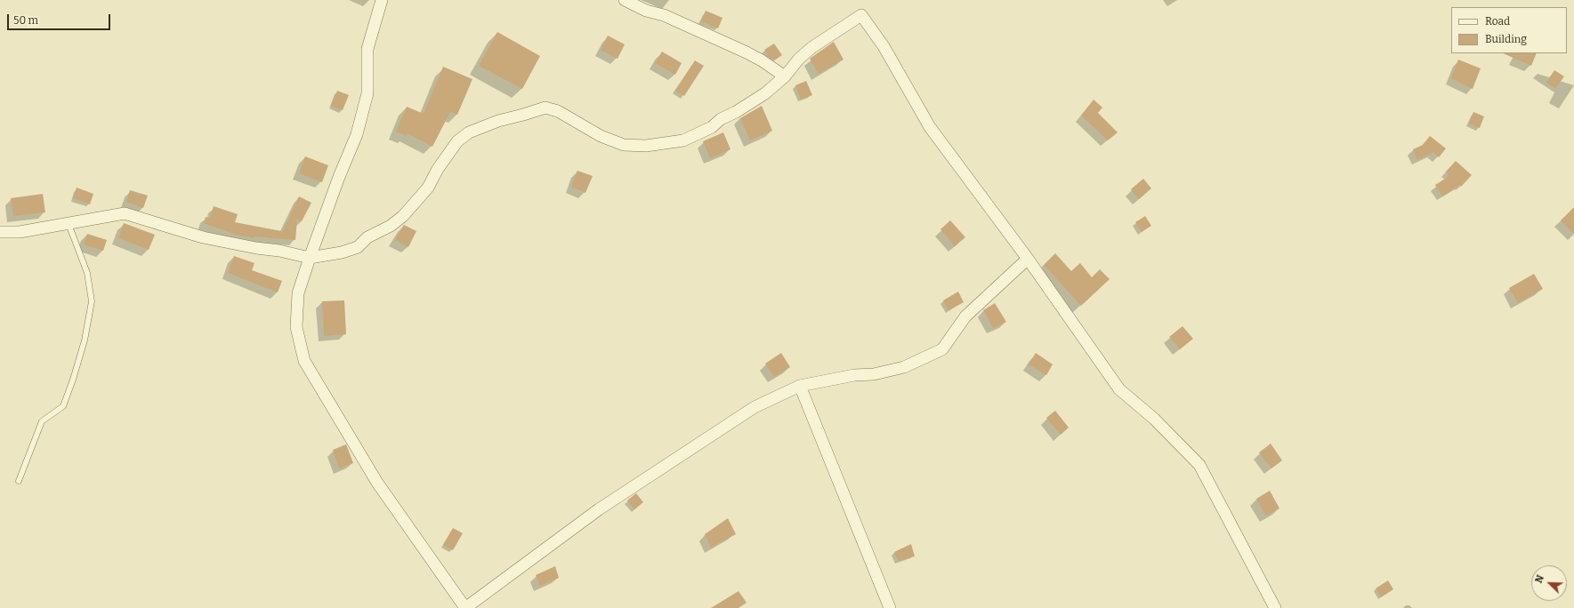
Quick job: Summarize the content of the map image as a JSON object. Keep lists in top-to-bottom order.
{
  "legend": ["Road", "Building"],
  "scale_bar": "50 m",
  "north": "top left"
}
